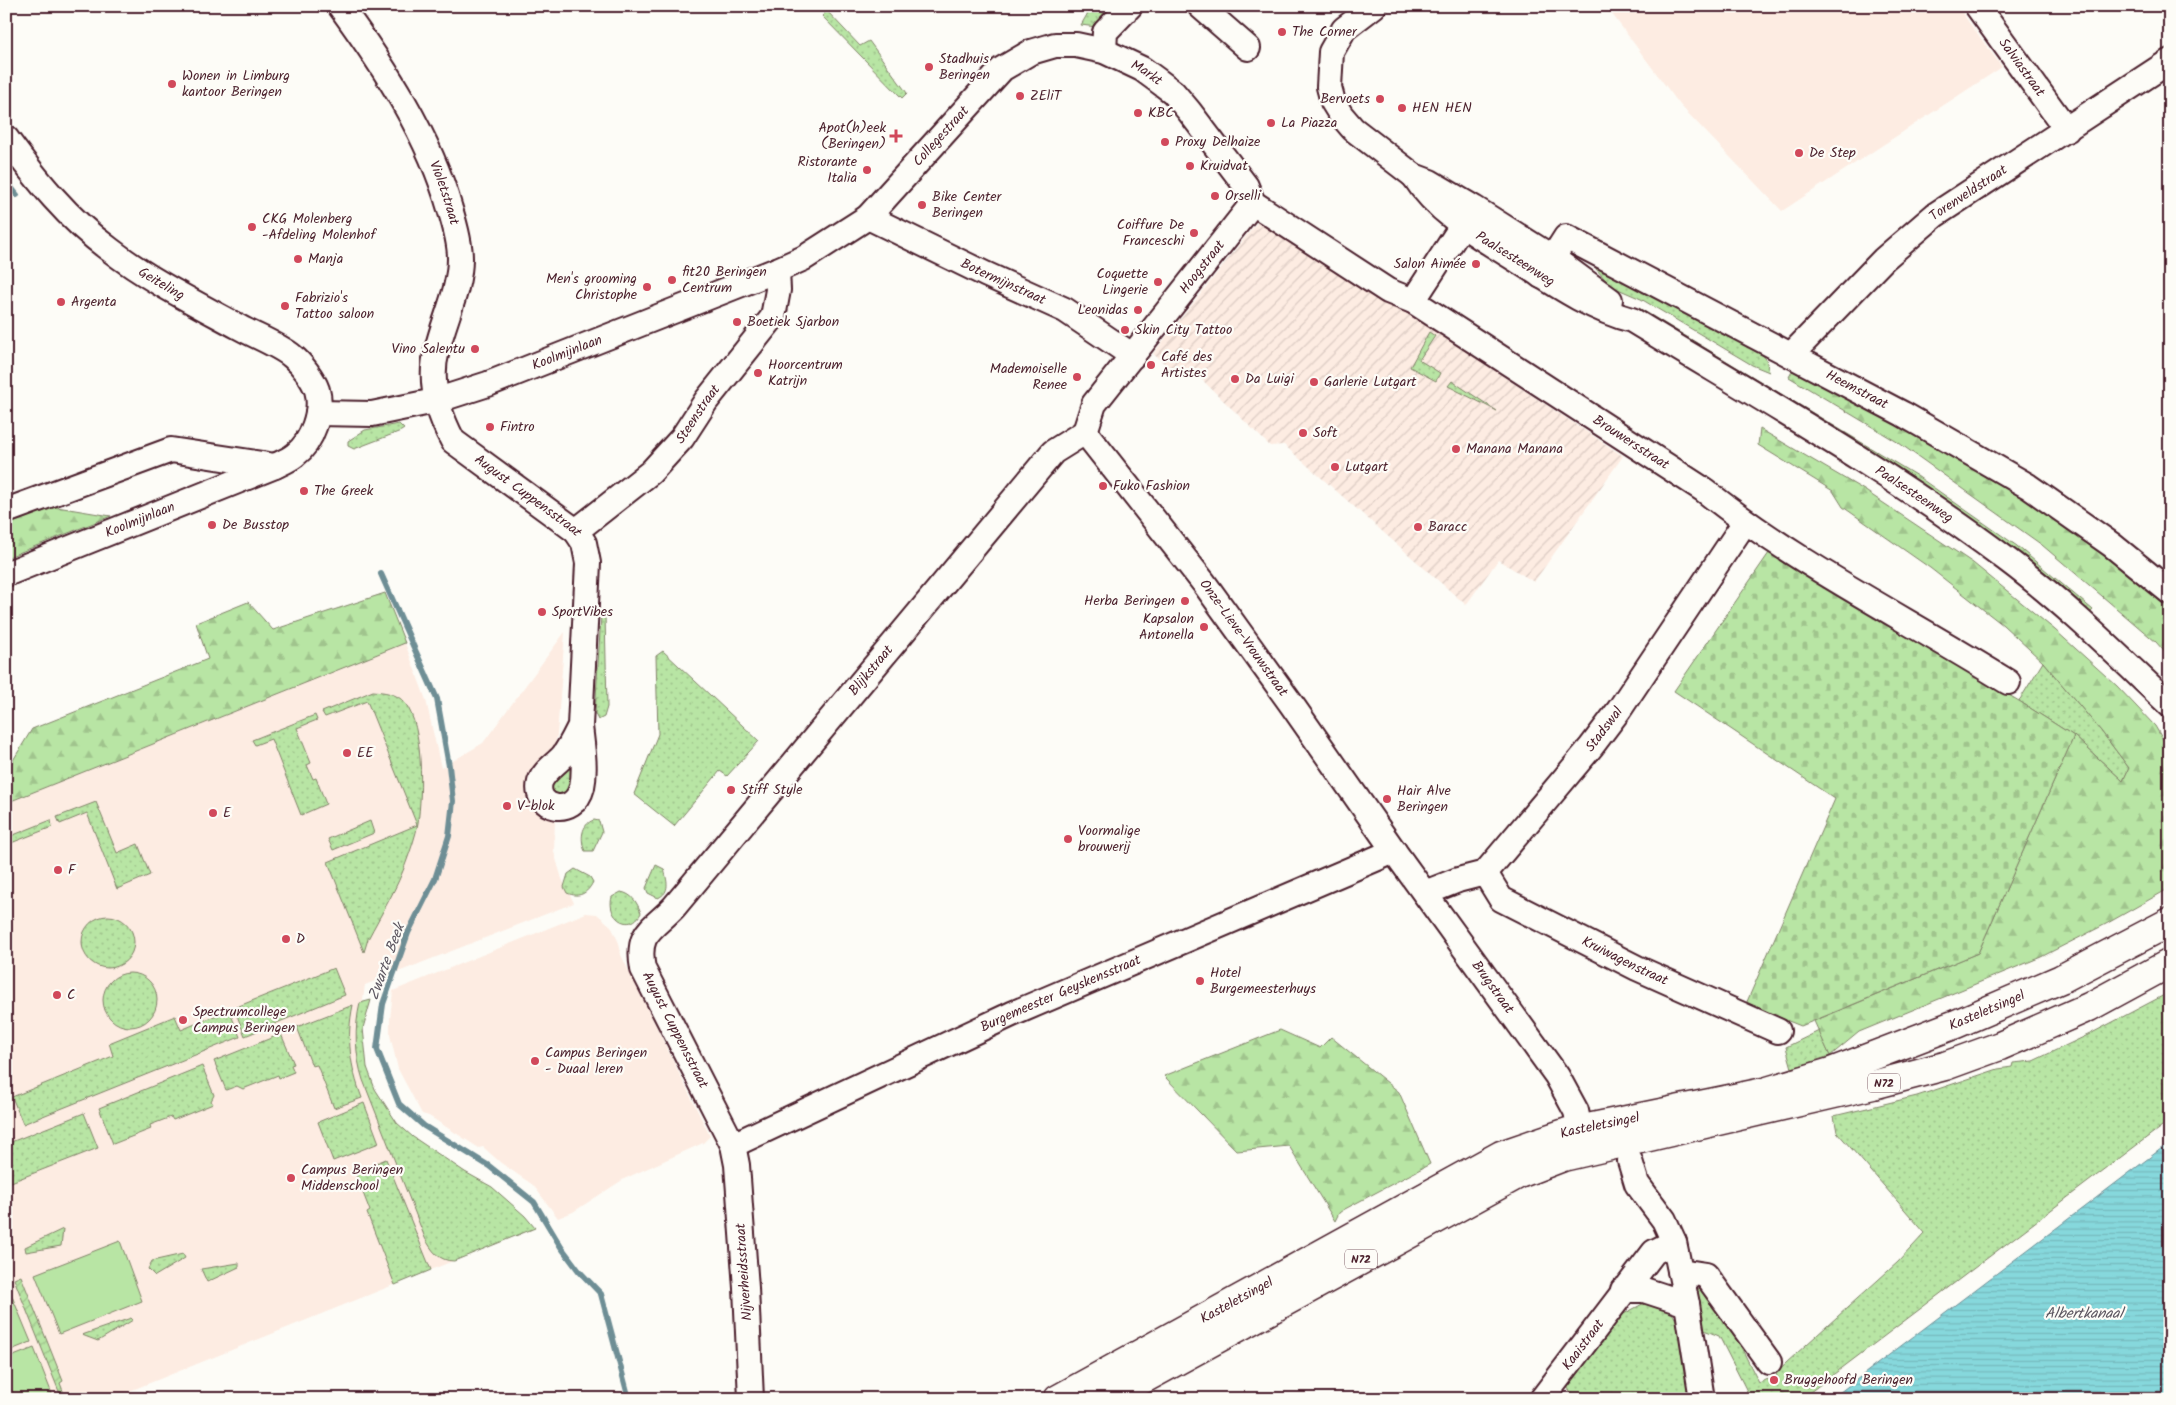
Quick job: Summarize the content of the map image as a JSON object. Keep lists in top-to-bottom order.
{
  "streets": {
    "main road": ["Kasteletsingel", "N72"],
    "street": [
      "Salviastraat",
      "Markt",
      "Collegestraat",
      "Violetstraat",
      "Torenveldstraat",
      "Paalsesteenweg",
      "Hoogstraat",
      "Botermijnstraat",
      "Geiteling",
      "Koolmijnlaan",
      "Heemstraat",
      "Steenstraat",
      "Brouwersstraat",
      "August Cuppensstraat",
      "Onze-Lieve-Vrouwstraat",
      "Blijkstraat",
      "Stadswal",
      "Kruiwagenstraat",
      "Brugstraat",
      "Burgemeester Geyskensstraat",
      "Nijverheidsstraat",
      "Kaaistraat"
    ]
  },
  "crossings": [
    ["Salviastraat", "Torenveldstraat"],
    ["Markt", "Collegestraat"],
    ["Markt", "Hoogstraat"],
    ["Markt", "Brouwersstraat"],
    ["Collegestraat", "Botermijnstraat"],
    ["Collegestraat", "Koolmijnlaan"],
    ["Violetstraat", "Koolmijnlaan"],
    ["Violetstraat", "August Cuppensstraat"],
    ["Torenveldstraat", "Heemstraat"],
    ["Paalsesteenweg", "Heemstraat"],
    ["Hoogstraat", "Botermijnstraat"],
    ["Hoogstraat", "Brouwersstraat"],
    ["Hoogstraat", "Onze-Lieve-Vrouwstraat"],
    ["Hoogstraat", "Blijkstraat"],
    ["Botermijnstraat", "Koolmijnlaan"],
    ["Geiteling", "Koolmijnlaan"],
    ["Koolmijnlaan", "Steenstraat"],
    ["Koolmijnlaan", "August Cuppensstraat"],
    ["Steenstraat", "August Cuppensstraat"],
    ["Brouwersstraat", "Stadswal"],
    ["August Cuppensstraat", "Blijkstraat"],
    ["August Cuppensstraat", "Burgemeester Geyskensstraat"],
    ["August Cuppensstraat", "Nijverheidsstraat"],
    ["Onze-Lieve-Vrouwstraat", "Blijkstraat"],
    ["Onze-Lieve-Vrouwstraat", "Brugstraat"],
    ["Onze-Lieve-Vrouwstraat", "Burgemeester Geyskensstraat"],
    ["Stadswal", "Kruiwagenstraat"],
    ["Brugstraat", "Burgemeester Geyskensstraat"],
    ["Brugstraat", "Kasteletsingel"],
    ["Burgemeester Geyskensstraat", "Nijverheidsstraat"]
  ],
  "water": ["Zwarte Beek", "Albertkanaal"],
  "places": {
    "other": [
      "The Corner",
      "Stadhuis Beringen",
      "Wonen in Limburg kantoor Beringen",
      "ZEliT",
      "Bervoets",
      "HEN HEN",
      "KBC",
      "La Piazza",
      "Proxy Delhaize",
      "De Step",
      "Kruidvat",
      "Ristorante Italia",
      "Orselli",
      "Bike Center Beringen",
      "CKG Molenberg -Afdeling Molenhof",
      "Coiffure De Franceschi",
      "Manja",
      "Salon Aimée",
      "fit20 Beringen Centrum",
      "Coquette Lingerie",
      "Men's grooming Christophe",
      "Argenta",
      "Fabrizio's Tattoo saloon",
      "Leonidas",
      "Boetiek Sjarbon",
      "Skin City Tattoo",
      "Vino Salentu",
      "Café des Artistes",
      "Hoorcentrum Katrijn",
      "Mademoiselle Renee",
      "Da Luigi",
      "Garlerie Lutgart",
      "Fintro",
      "Soft",
      "Manana Manana",
      "Lutgart",
      "Fuko Fashion",
      "The Greek",
      "De Busstop",
      "Baracc",
      "Herba Beringen",
      "SportVibes",
      "Kapsalon Antonella",
      "EE",
      "Stiff Style",
      "Hair Alve Beringen",
      "V-blok",
      "E",
      "Voormalige brouwerij",
      "F",
      "D",
      "Hotel Burgemeesterhuys",
      "C",
      "Spectrumcollege Campus Beringen",
      "Campus Beringen - Duaal leren",
      "Campus Beringen Middenschool",
      "Bruggehoofd Beringen"
    ],
    "health": ["Apot(h)eek (Beringen)"]
  }
}
